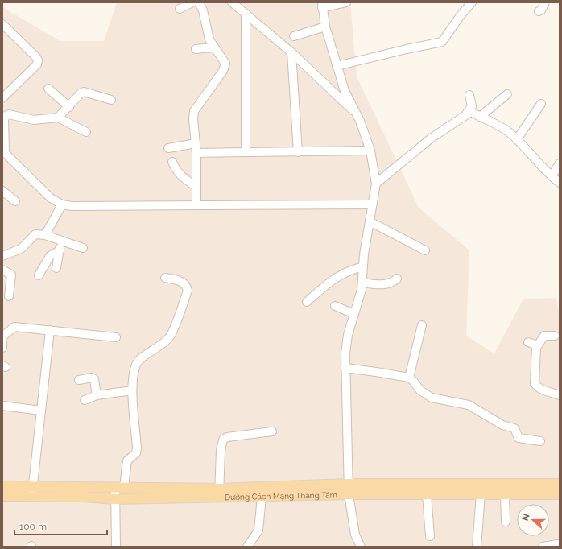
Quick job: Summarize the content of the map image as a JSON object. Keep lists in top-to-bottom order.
{
  "streets": {
    "main road": ["Đường Cách Mạng Tháng Tám"]
  },
  "scale_bar": "100 m",
  "north": "left"
}
